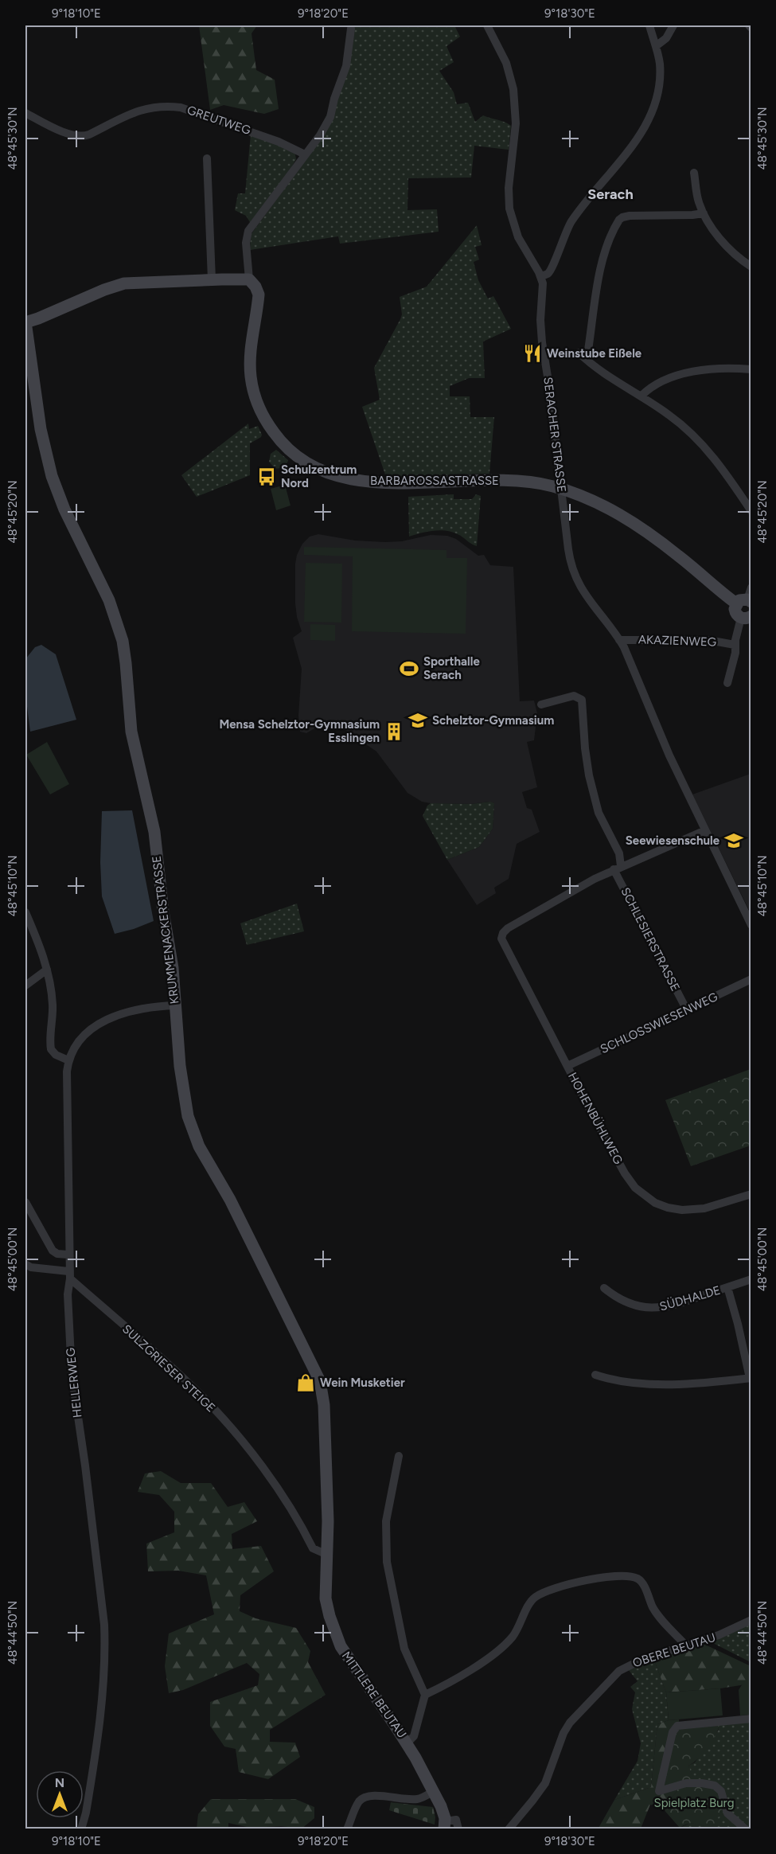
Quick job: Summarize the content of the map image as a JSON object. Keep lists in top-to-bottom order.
{
  "streets": {
    "main road": ["BARBAROSSASTRASSE", "KRUMMENACKERSTRASSE", "MITTLERE BEUTAU"],
    "street": [
      "GREUTWEG",
      "SERACHER STRASSE",
      "AKAZIENWEG",
      "SCHLESIERSTRASSE",
      "SCHLOSSWIESENWEG",
      "HOHENBÜHLWEG",
      "SÜDHALDE",
      "SULZGRIESER STEIGE",
      "HELLERWEG",
      "OBERE BEUTAU"
    ]
  },
  "crossings": [
    ["SERACHER STRASSE", "BARBAROSSASTRASSE"],
    ["SERACHER STRASSE", "AKAZIENWEG"],
    ["KRUMMENACKERSTRASSE", "SULZGRIESER STEIGE"],
    ["KRUMMENACKERSTRASSE", "HELLERWEG"],
    ["KRUMMENACKERSTRASSE", "MITTLERE BEUTAU"],
    ["SCHLESIERSTRASSE", "SCHLOSSWIESENWEG"],
    ["SCHLESIERSTRASSE", "HOHENBÜHLWEG"],
    ["SCHLOSSWIESENWEG", "HOHENBÜHLWEG"],
    ["SULZGRIESER STEIGE", "HELLERWEG"],
    ["SULZGRIESER STEIGE", "MITTLERE BEUTAU"]
  ],
  "districts": ["Serach"],
  "parks": ["Spielplatz Burg"],
  "places": {
    "restaurant": ["Weinstube Eißele"],
    "bus stop": ["Schulzentrum Nord"],
    "sports": ["Sporthalle Serach"],
    "school or university": ["Schelztor-Gymnasium", "Seewiesenschule"],
    "building": ["Mensa Schelztor-Gymnasium Esslingen"],
    "shop": ["Wein Musketier"]
  },
  "north": "top",
  "coordinates": [
    "9°18'10\"E",
    "9°18'20\"E",
    "9°18'30\"E",
    "48°45'30\"N",
    "48°45'20\"N",
    "48°45'10\"N",
    "48°45'00\"N",
    "48°44'50\"N"
  ]
}
